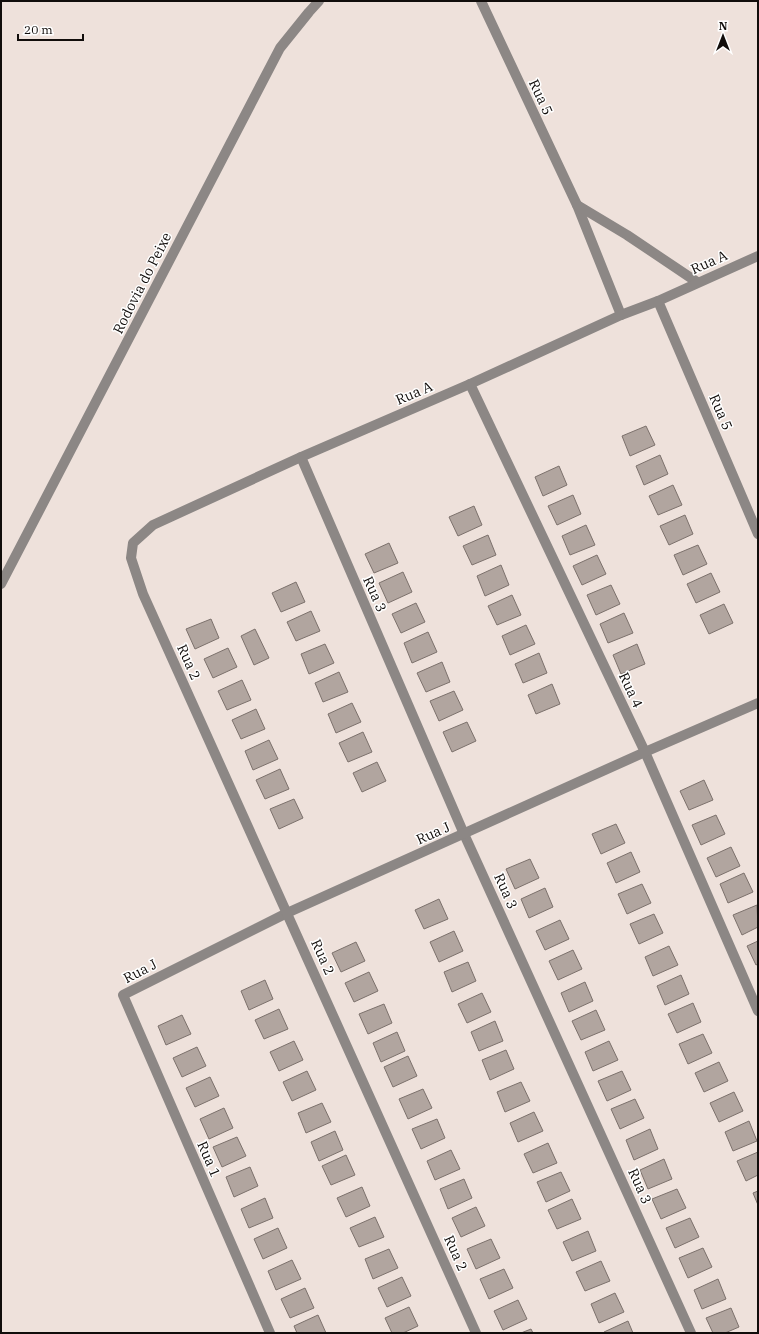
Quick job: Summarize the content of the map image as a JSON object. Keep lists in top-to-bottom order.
{
  "streets": {
    "street": [
      "Rua 5",
      "Rua A",
      "Rodovia do Peixe",
      "Rua 3",
      "Rua 2",
      "Rua 4",
      "Rua J",
      "Rua 1"
    ]
  },
  "crossings": [
    ["Rua 5", "Rua A"],
    ["Rua A", "Rua 3"],
    ["Rua A", "Rua 2"],
    ["Rua A", "Rua 4"],
    ["Rua 3", "Rua J"],
    ["Rua 2", "Rua J"],
    ["Rua 4", "Rua J"],
    ["Rua J", "Rua 1"]
  ],
  "scale_bar": "20 m",
  "north": "top"
}
